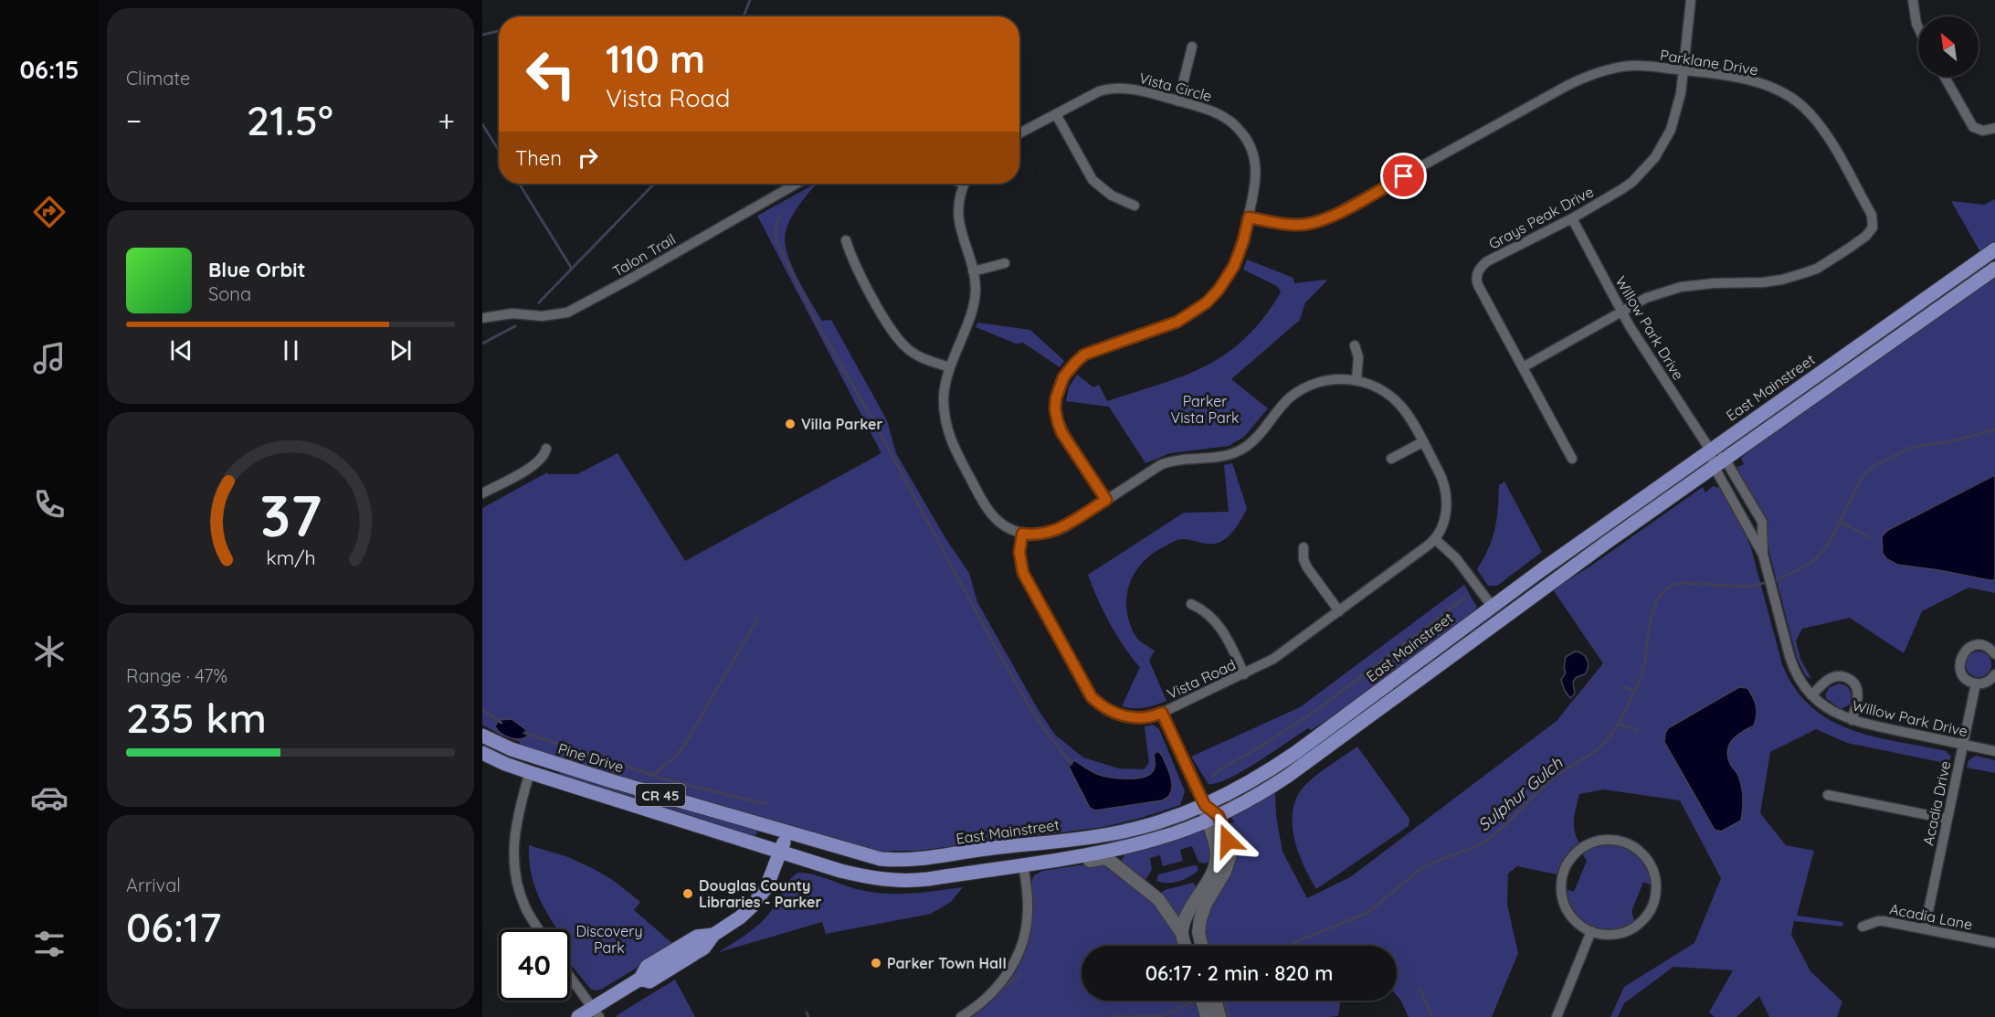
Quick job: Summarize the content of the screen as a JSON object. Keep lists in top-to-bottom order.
{
  "streets": {
    "main road": ["East Mainstreet", "Pine Drive", "CR 45"],
    "street": [
      "Parklane Drive",
      "Vista Circle",
      "Grays Peak Drive",
      "Talon Trail",
      "Willow Park Drive",
      "Vista Road",
      "Acadia Drive",
      "Acadia Lane"
    ]
  },
  "crossings": [
    ["Parklane Drive", "Vista Circle"],
    ["Parklane Drive", "Grays Peak Drive"],
    ["Parklane Drive", "Willow Park Drive"],
    ["Grays Peak Drive", "Willow Park Drive"],
    ["Willow Park Drive", "East Mainstreet"],
    ["Willow Park Drive", "Acadia Drive"],
    ["East Mainstreet", "Pine Drive"],
    ["Acadia Drive", "Acadia Lane"]
  ],
  "water": ["Sulphur Gulch"],
  "parks": ["Parker Vista Park", "Discovery Park"],
  "places": ["Villa Parker", "Douglas County Libraries - Parker", "Parker Town Hall"],
  "north": "top left",
  "page": {
    "tabs": "06:15",
    "tile": [
      "Climate",
      ["Range · 47%", "235 km"],
      ["Arrival", "06:17"]
    ],
    "turn": ["110 m", "Vista Road"],
    "heat": ["−", "21.5°", "+"],
    "then": "Then",
    "song": ["Blue Orbit", "Sona"],
    "limit": "40",
    "trip": "06:17 · 2 min · 820 m",
    "gauge": ["37", "km/h"]
  }
}
